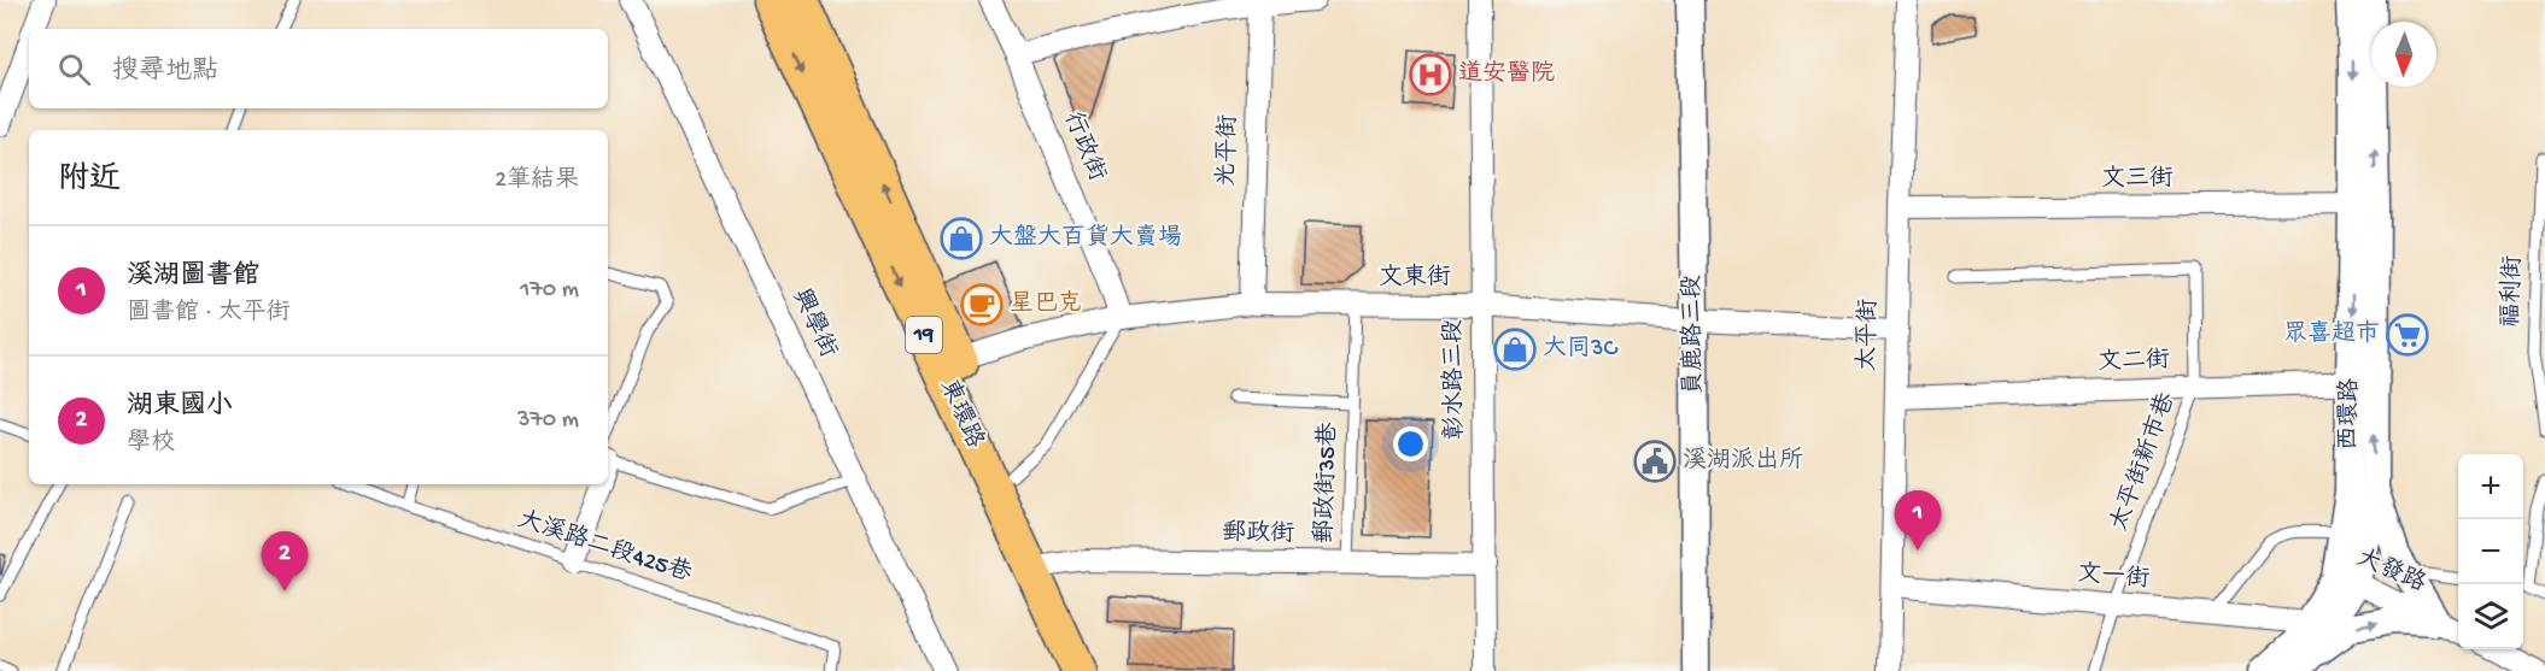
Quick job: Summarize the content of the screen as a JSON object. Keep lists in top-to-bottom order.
{
  "streets": {
    "main road": ["19", "東環路"],
    "street": [
      "行政街",
      "光平街",
      "文三街",
      "文東街",
      "興學街",
      "員鹿路三段",
      "太平街",
      "文二街",
      "彰水路三段",
      "西環路",
      "郵政街",
      "大發路",
      "文一街"
    ],
    "lane": [
      "福利街",
      "太平街新市巷",
      "郵政街35巷",
      "大溪路二段425巷"
    ]
  },
  "crossings": [
    ["行政街", "文東街"],
    ["光平街", "文東街"],
    ["文三街", "太平街"],
    ["文三街", "西環路"],
    ["文東街", "員鹿路三段"],
    ["文東街", "太平街"],
    ["文東街", "彰水路三段"],
    ["文東街", "東環路"],
    ["文東街", "郵政街35巷"],
    ["太平街", "文二街"],
    ["太平街", "文一街"],
    ["文二街", "西環路"],
    ["文二街", "太平街新市巷"],
    ["彰水路三段", "郵政街"],
    ["東環路", "郵政街"],
    ["西環路", "大發路"],
    ["西環路", "文一街"],
    ["太平街新市巷", "文一街"],
    ["郵政街35巷", "郵政街"]
  ],
  "places": {
    "hospital": ["道安醫院"],
    "shop": ["大盤大百貨大賣場", "大同3C"],
    "cafe": ["星巴克"],
    "supermarket": ["眾喜超市"],
    "public building": ["溪湖派出所"]
  },
  "north": "bottom",
  "page": {
    "search": "搜尋地點",
    "heading": ["附近", "2筆結果"],
    "list": [
      {
        "mark": "1",
        "name": "溪湖圖書館",
        "note": "圖書館 · 太平街",
        "value": "170 m"
      },
      {
        "mark": "2",
        "name": "湖東國小",
        "note": "學校",
        "value": "370 m"
      }
    ],
    "map_buttons": ["+", "−"],
    "pins": ["1", "2"]
  }
}
